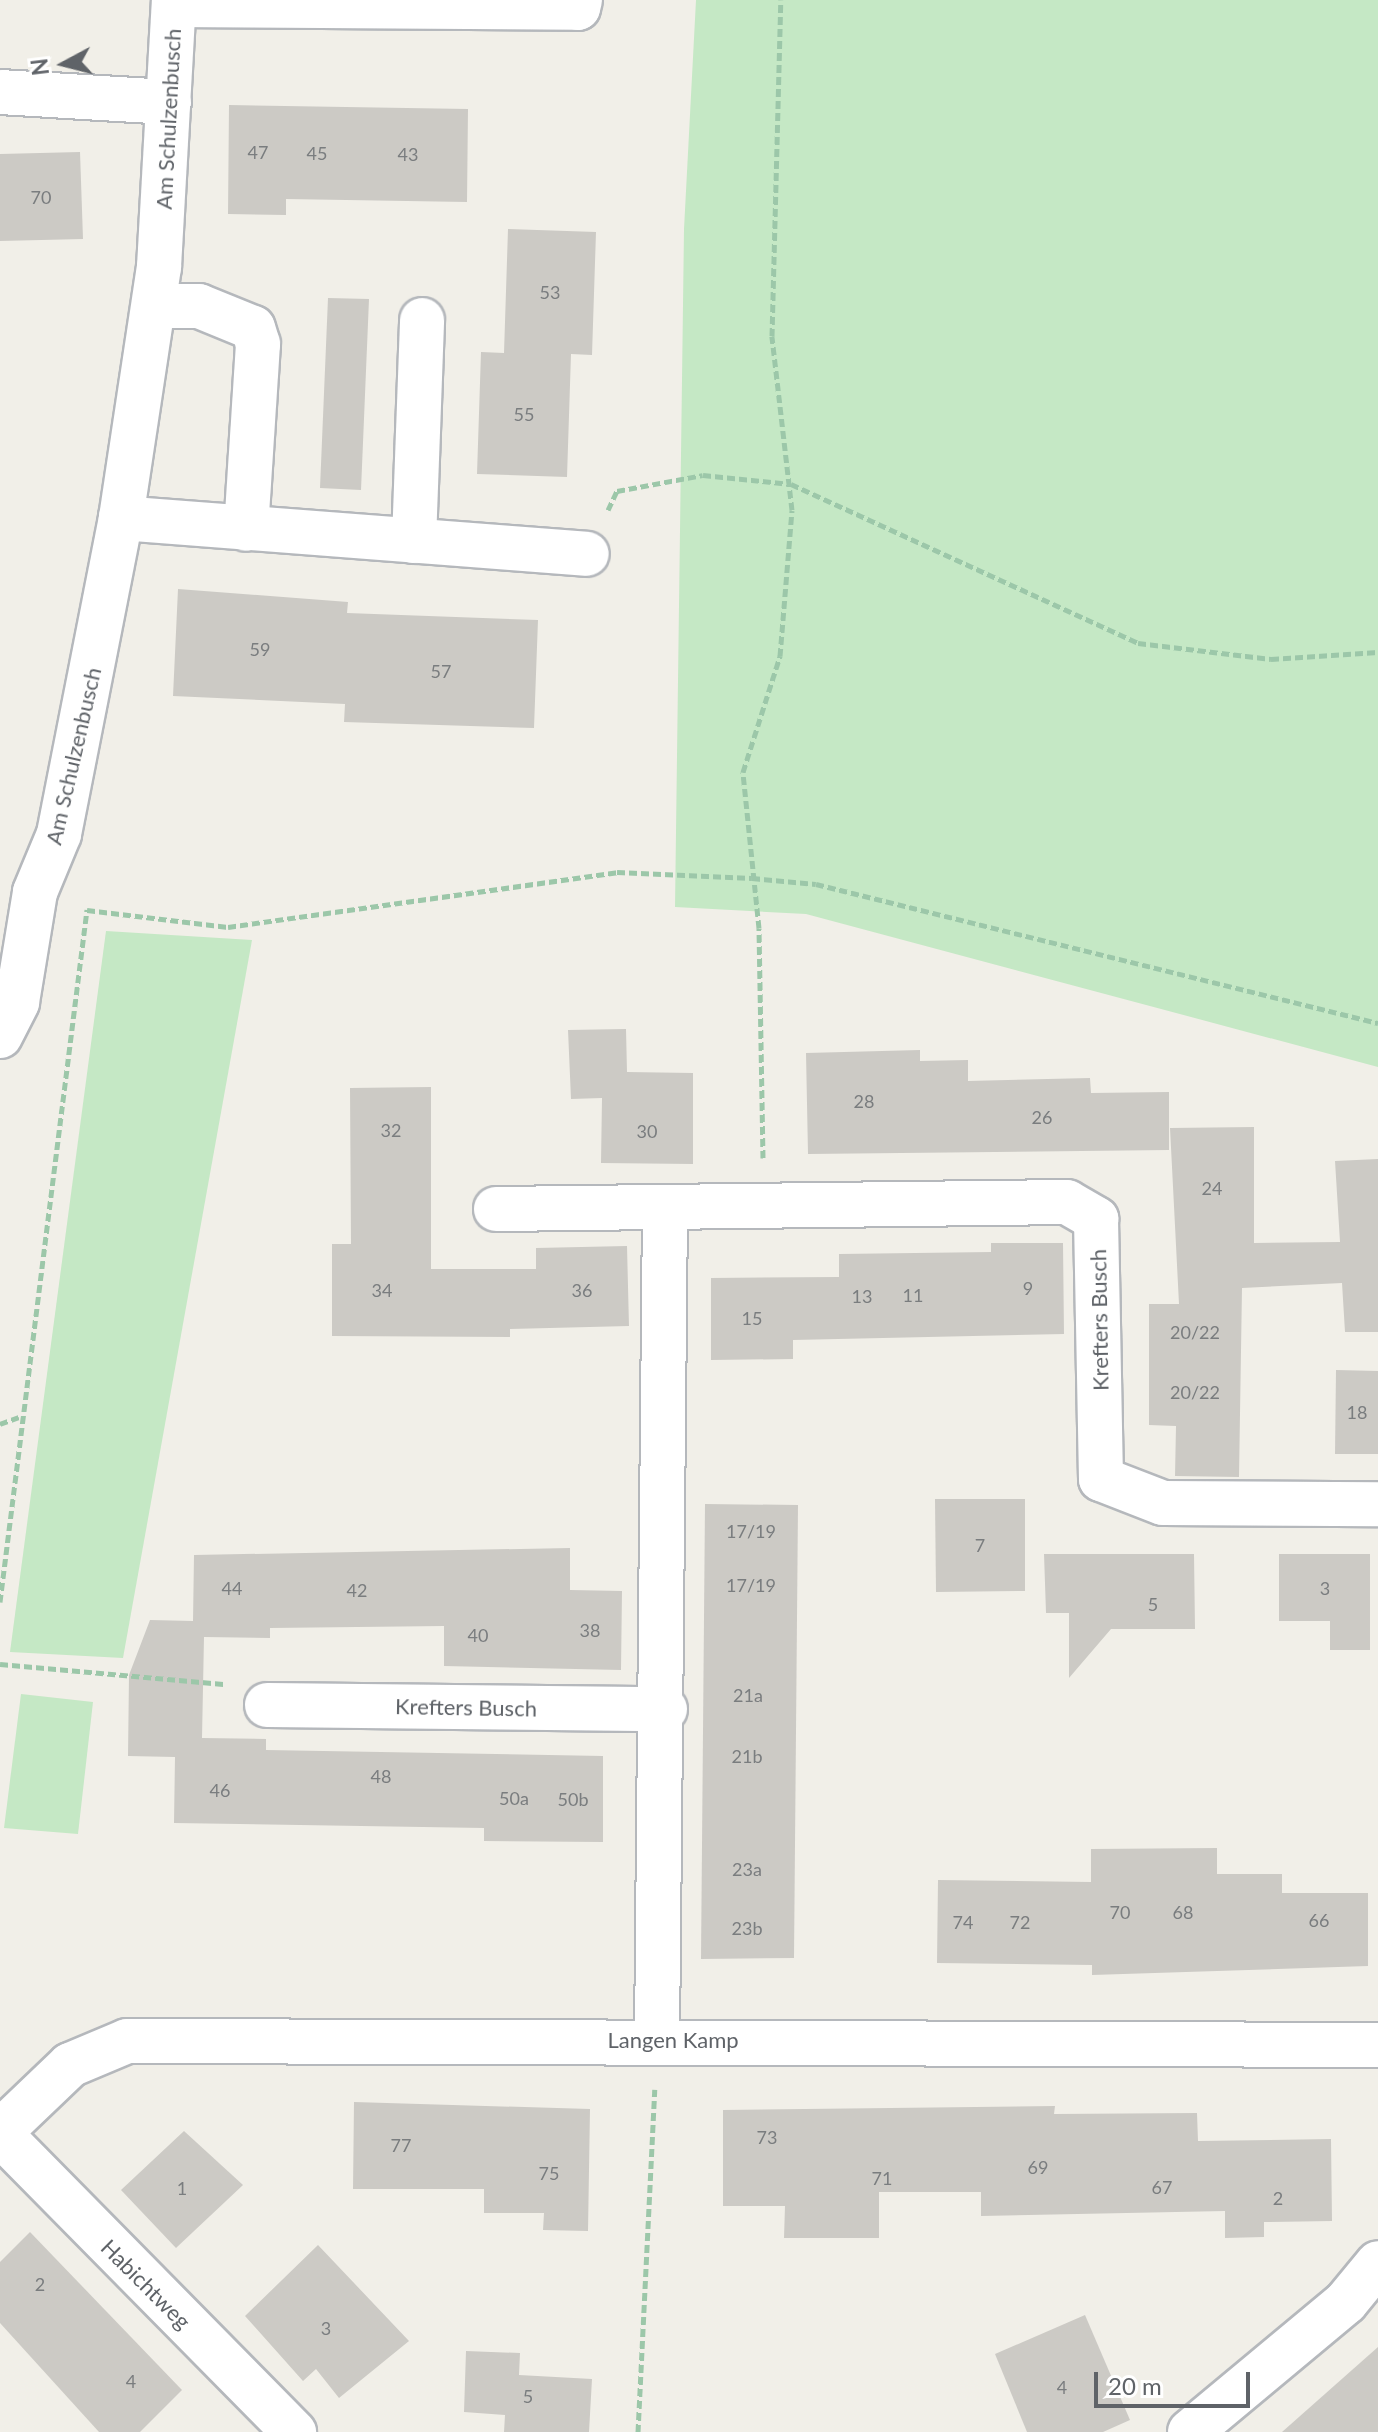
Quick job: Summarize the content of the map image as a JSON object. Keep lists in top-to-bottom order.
{
  "streets": {
    "street": [
      "Am Schulzenbusch",
      "Krefters Busch",
      "Langen Kamp",
      "Habichtweg"
    ]
  },
  "crossings": [
    ["Langen Kamp", "Habichtweg"]
  ],
  "house_numbers": [
    "47",
    "45",
    "43",
    "70",
    "53",
    "55",
    "59",
    "57",
    "28",
    "26",
    "32",
    "30",
    "24",
    "9",
    "34",
    "36",
    "11",
    "13",
    "15",
    "20/22",
    "20/22",
    "18",
    "17/19",
    "7",
    "17/19",
    "44",
    "3",
    "42",
    "5",
    "38",
    "40",
    "21a",
    "21b",
    "48",
    "46",
    "50a",
    "50b",
    "23a",
    "70",
    "68",
    "66",
    "74",
    "72",
    "23b",
    "73",
    "77",
    "69",
    "75",
    "71",
    "67",
    "1",
    "2",
    "2",
    "3",
    "4",
    "4",
    "5"
  ],
  "scale_bar": "20 m",
  "north": "left"
}
